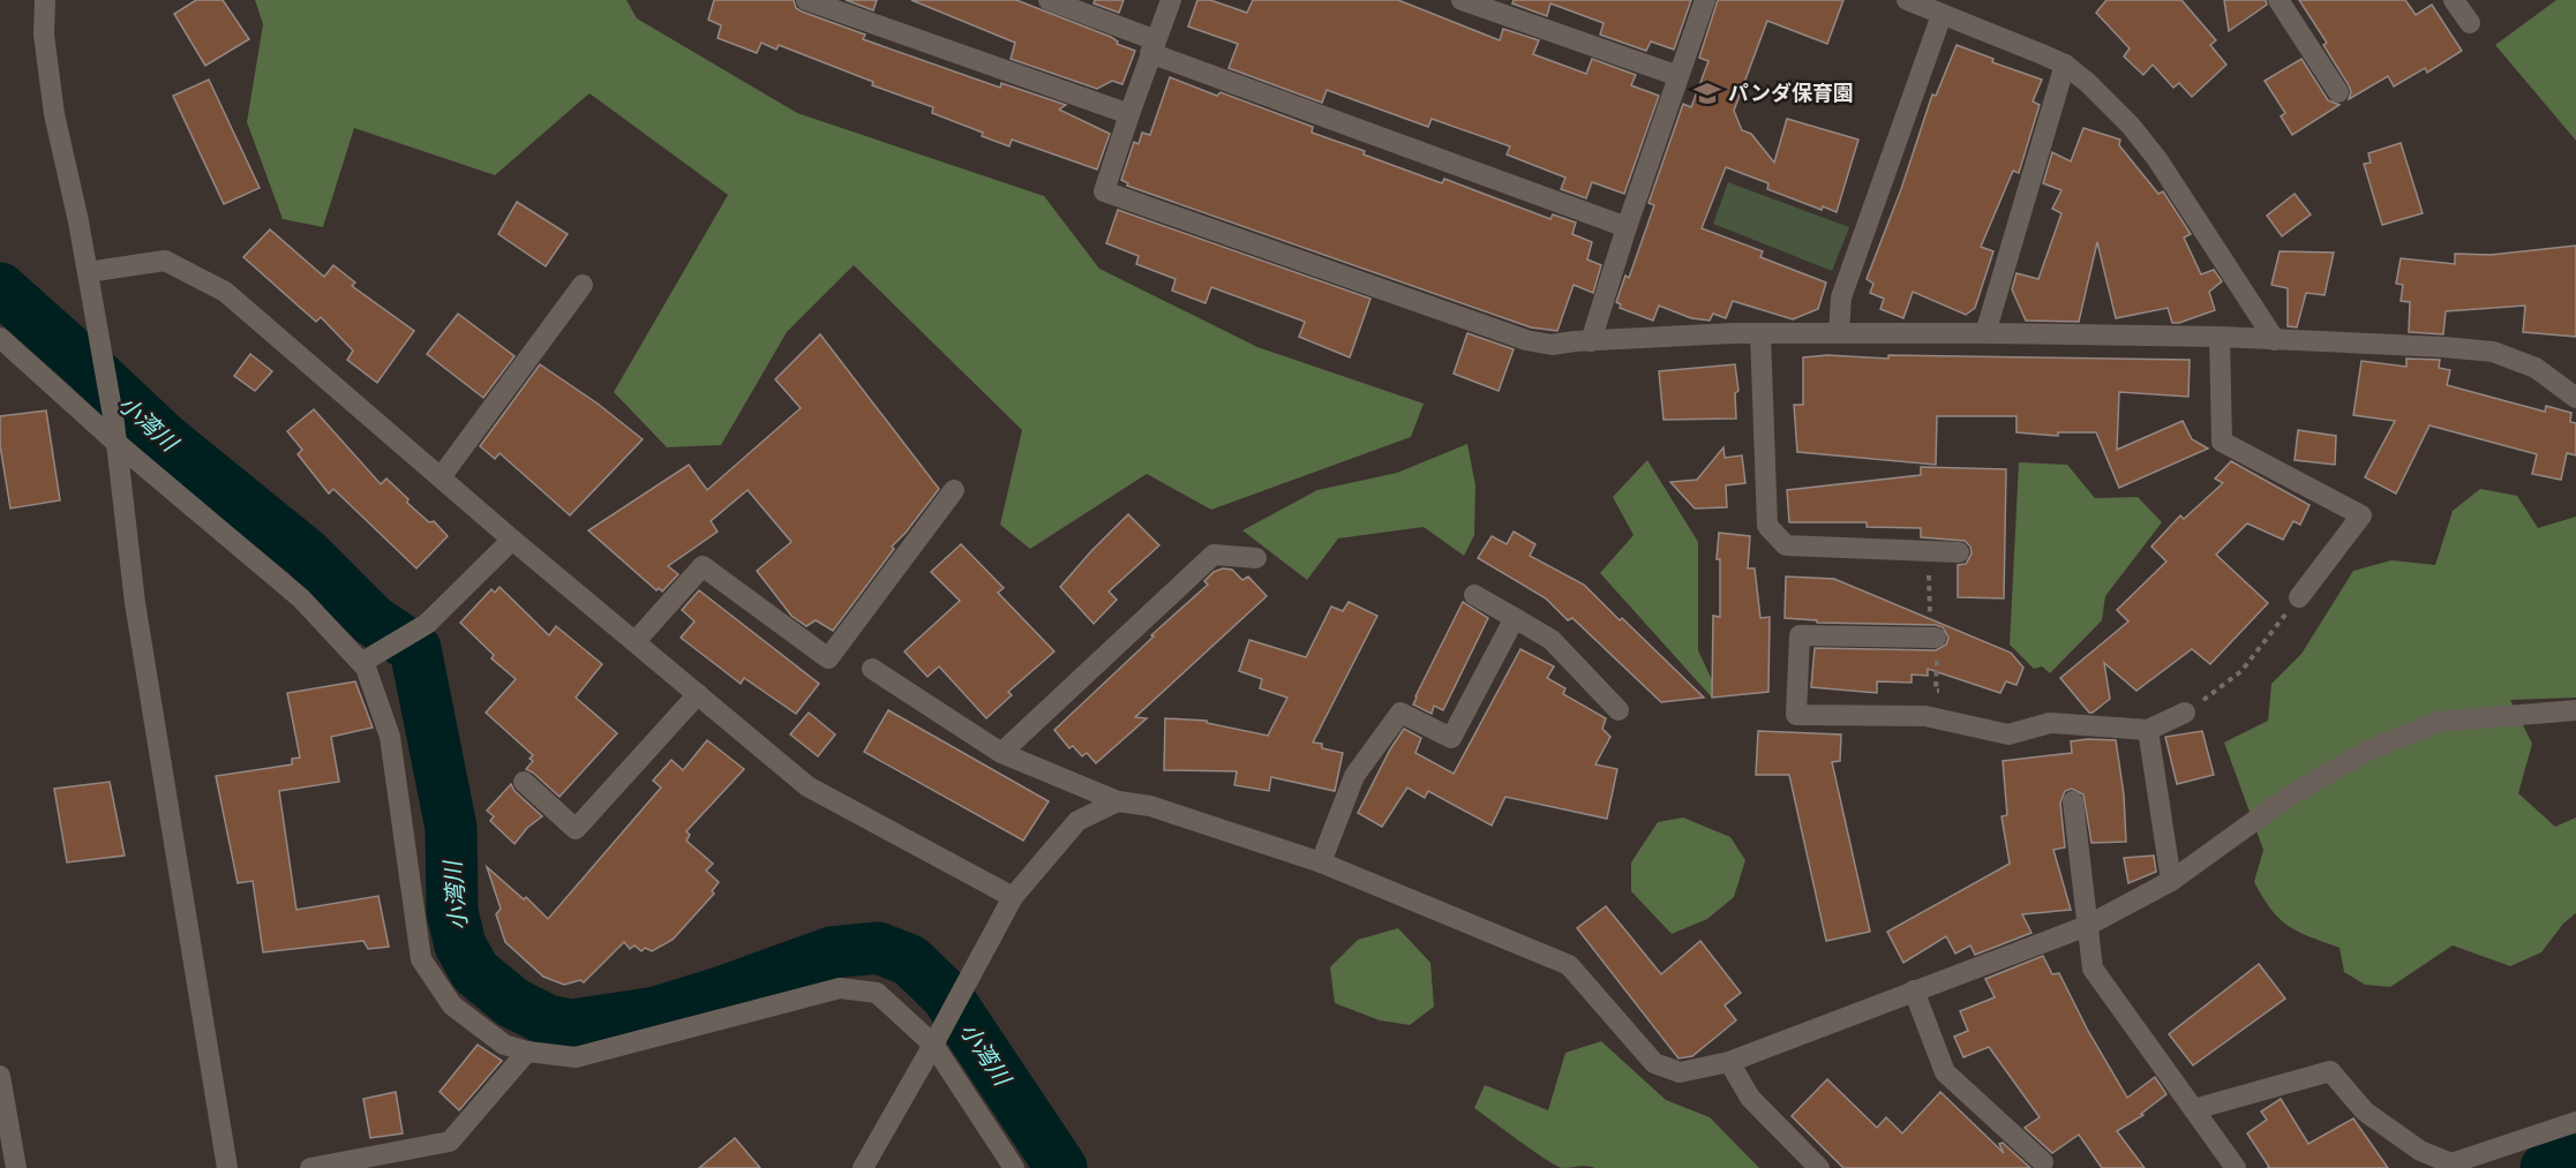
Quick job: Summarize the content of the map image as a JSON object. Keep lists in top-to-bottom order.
{
  "water": ["小湾川"],
  "places": {
    "school or university": ["パンダ保育園"]
  }
}
